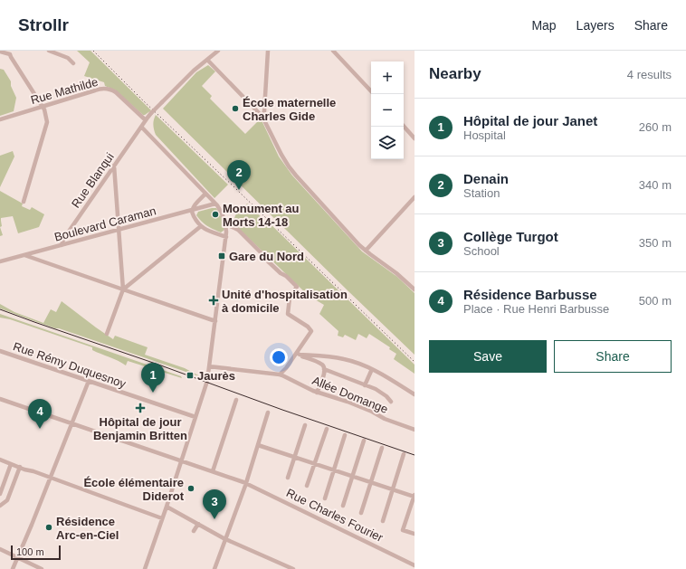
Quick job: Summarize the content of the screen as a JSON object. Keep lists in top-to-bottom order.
{
  "streets": {
    "street": [
      "Rue Mathilde",
      "Rue Blanqui",
      "Boulevard Caraman",
      "Rue Rémy Duquesnoy",
      "Allée Domange",
      "Rue Charles Fourier"
    ]
  },
  "crossings": [
    ["Rue Mathilde", "Rue Blanqui"],
    ["Rue Blanqui", "Boulevard Caraman"]
  ],
  "places": {
    "other": [
      "École maternelle Charles Gide",
      "Monument au Morts 14-18",
      "École élémentaire Diderot",
      "Résidence Arc-en-Ciel"
    ],
    "transit": ["Gare du Nord", "Jaurès"],
    "health": ["Unité d'hospitalisation à domicile", "Hôpital de jour Benjamin Britten"]
  },
  "scale_bar": "100 m",
  "page": {
    "header": "Strollr",
    "nav": ["Map", "Layers", "Share"],
    "heading": ["Nearby", "4 results"],
    "map_buttons": ["+", "−"],
    "list": [
      {
        "mark": "1",
        "name": "Hôpital de jour Janet",
        "note": "Hospital",
        "value": "260 m"
      },
      {
        "mark": "2",
        "name": "Denain",
        "note": "Station",
        "value": "340 m"
      },
      {
        "mark": "3",
        "name": "Collège Turgot",
        "note": "School",
        "value": "350 m"
      },
      {
        "mark": "4",
        "name": "Résidence Barbusse",
        "note": "Place · Rue Henri Barbusse",
        "value": "500 m"
      }
    ],
    "pins": [
      "2",
      "1",
      "4",
      "3"
    ],
    "buttons": ["Save", "Share"],
    "scale": "100 m"
  }
}
